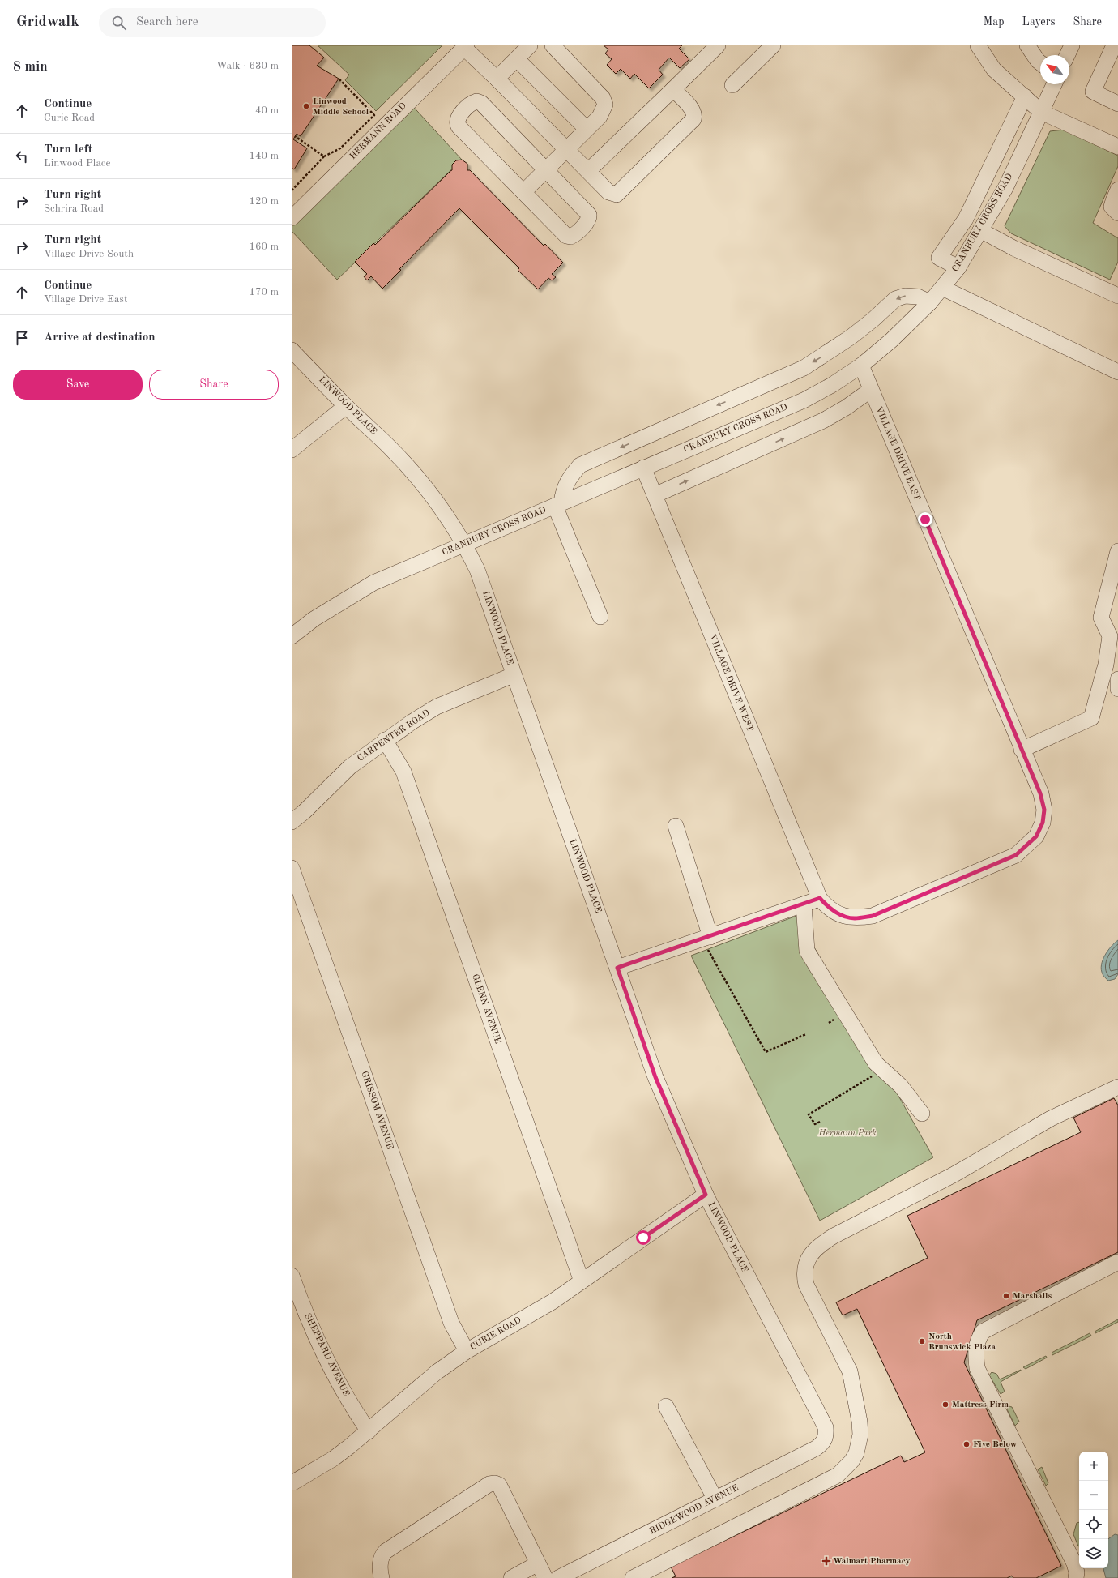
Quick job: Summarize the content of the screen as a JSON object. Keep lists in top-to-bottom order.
{
  "streets": {
    "street": [
      "HERMANN ROAD",
      "CRANBURY CROSS ROAD",
      "LINWOOD PLACE",
      "VILLAGE DRIVE EAST",
      "VILLAGE DRIVE WEST",
      "CARPENTER ROAD",
      "GLENN AVENUE",
      "GRISSOM AVENUE",
      "CURIE ROAD",
      "SHEPPARD AVENUE",
      "RIDGEWOOD AVENUE"
    ]
  },
  "crossings": [
    ["CRANBURY CROSS ROAD", "LINWOOD PLACE"],
    ["CRANBURY CROSS ROAD", "VILLAGE DRIVE EAST"],
    ["CRANBURY CROSS ROAD", "VILLAGE DRIVE WEST"],
    ["LINWOOD PLACE", "CARPENTER ROAD"],
    ["LINWOOD PLACE", "CURIE ROAD"],
    ["LINWOOD PLACE", "RIDGEWOOD AVENUE"],
    ["VILLAGE DRIVE EAST", "VILLAGE DRIVE WEST"],
    ["CARPENTER ROAD", "GLENN AVENUE"],
    ["GLENN AVENUE", "CURIE ROAD"],
    ["GRISSOM AVENUE", "CURIE ROAD"],
    ["CURIE ROAD", "SHEPPARD AVENUE"]
  ],
  "parks": ["Hermann Park"],
  "places": {
    "other": [
      "Linwood Middle School",
      "Marshalls",
      "North Brunswick Plaza",
      "Mattress Firm",
      "Five Below"
    ],
    "health": ["Walmart Pharmacy"]
  },
  "north": "top left",
  "page": {
    "header": "Gridwalk",
    "search": "Search here",
    "nav": ["Map", "Layers", "Share"],
    "heading": ["8 min", "Walk · 630 m"],
    "list": [
      ["Continue", "Curie Road", "40 m"],
      ["Turn left", "Linwood Place", "140 m"],
      ["Turn right", "Schrira Road", "120 m"],
      ["Turn right", "Village Drive South", "160 m"],
      ["Continue", "Village Drive East", "170 m"],
      "Arrive at destination"
    ],
    "buttons": ["Save", "Share"],
    "map_buttons": ["+", "−"]
  }
}
